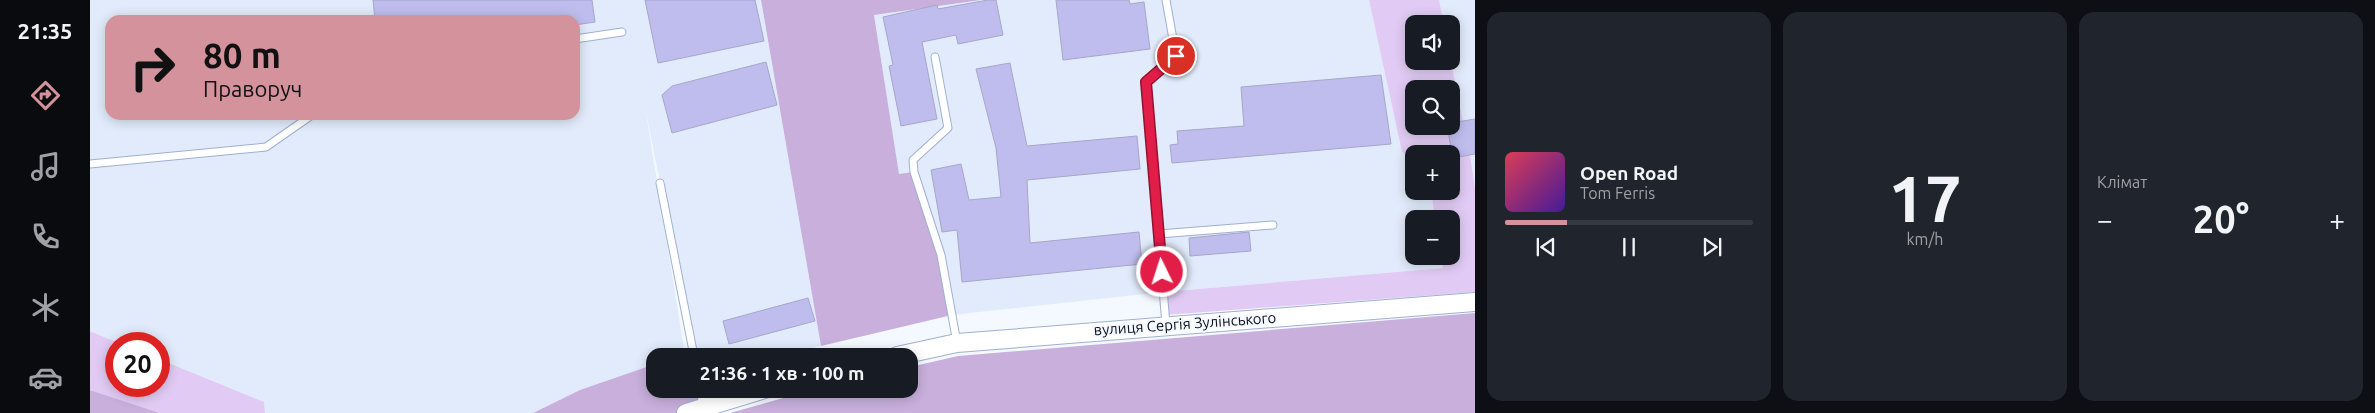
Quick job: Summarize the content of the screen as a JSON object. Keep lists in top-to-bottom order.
{
  "streets": {
    "street": ["вулиця Сергія Зулінського"]
  },
  "page": {
    "tabs": "21:35",
    "tile": [
      ["17", "km/h"],
      "Клімат"
    ],
    "map_buttons": ["+", "−"],
    "turn": ["80 m", "Праворуч"],
    "song": ["Open Road", "Tom Ferris"],
    "heat": ["−", "20°", "+"],
    "limit": "20",
    "trip": "21:36 · 1 хв · 100 m"
  }
}
